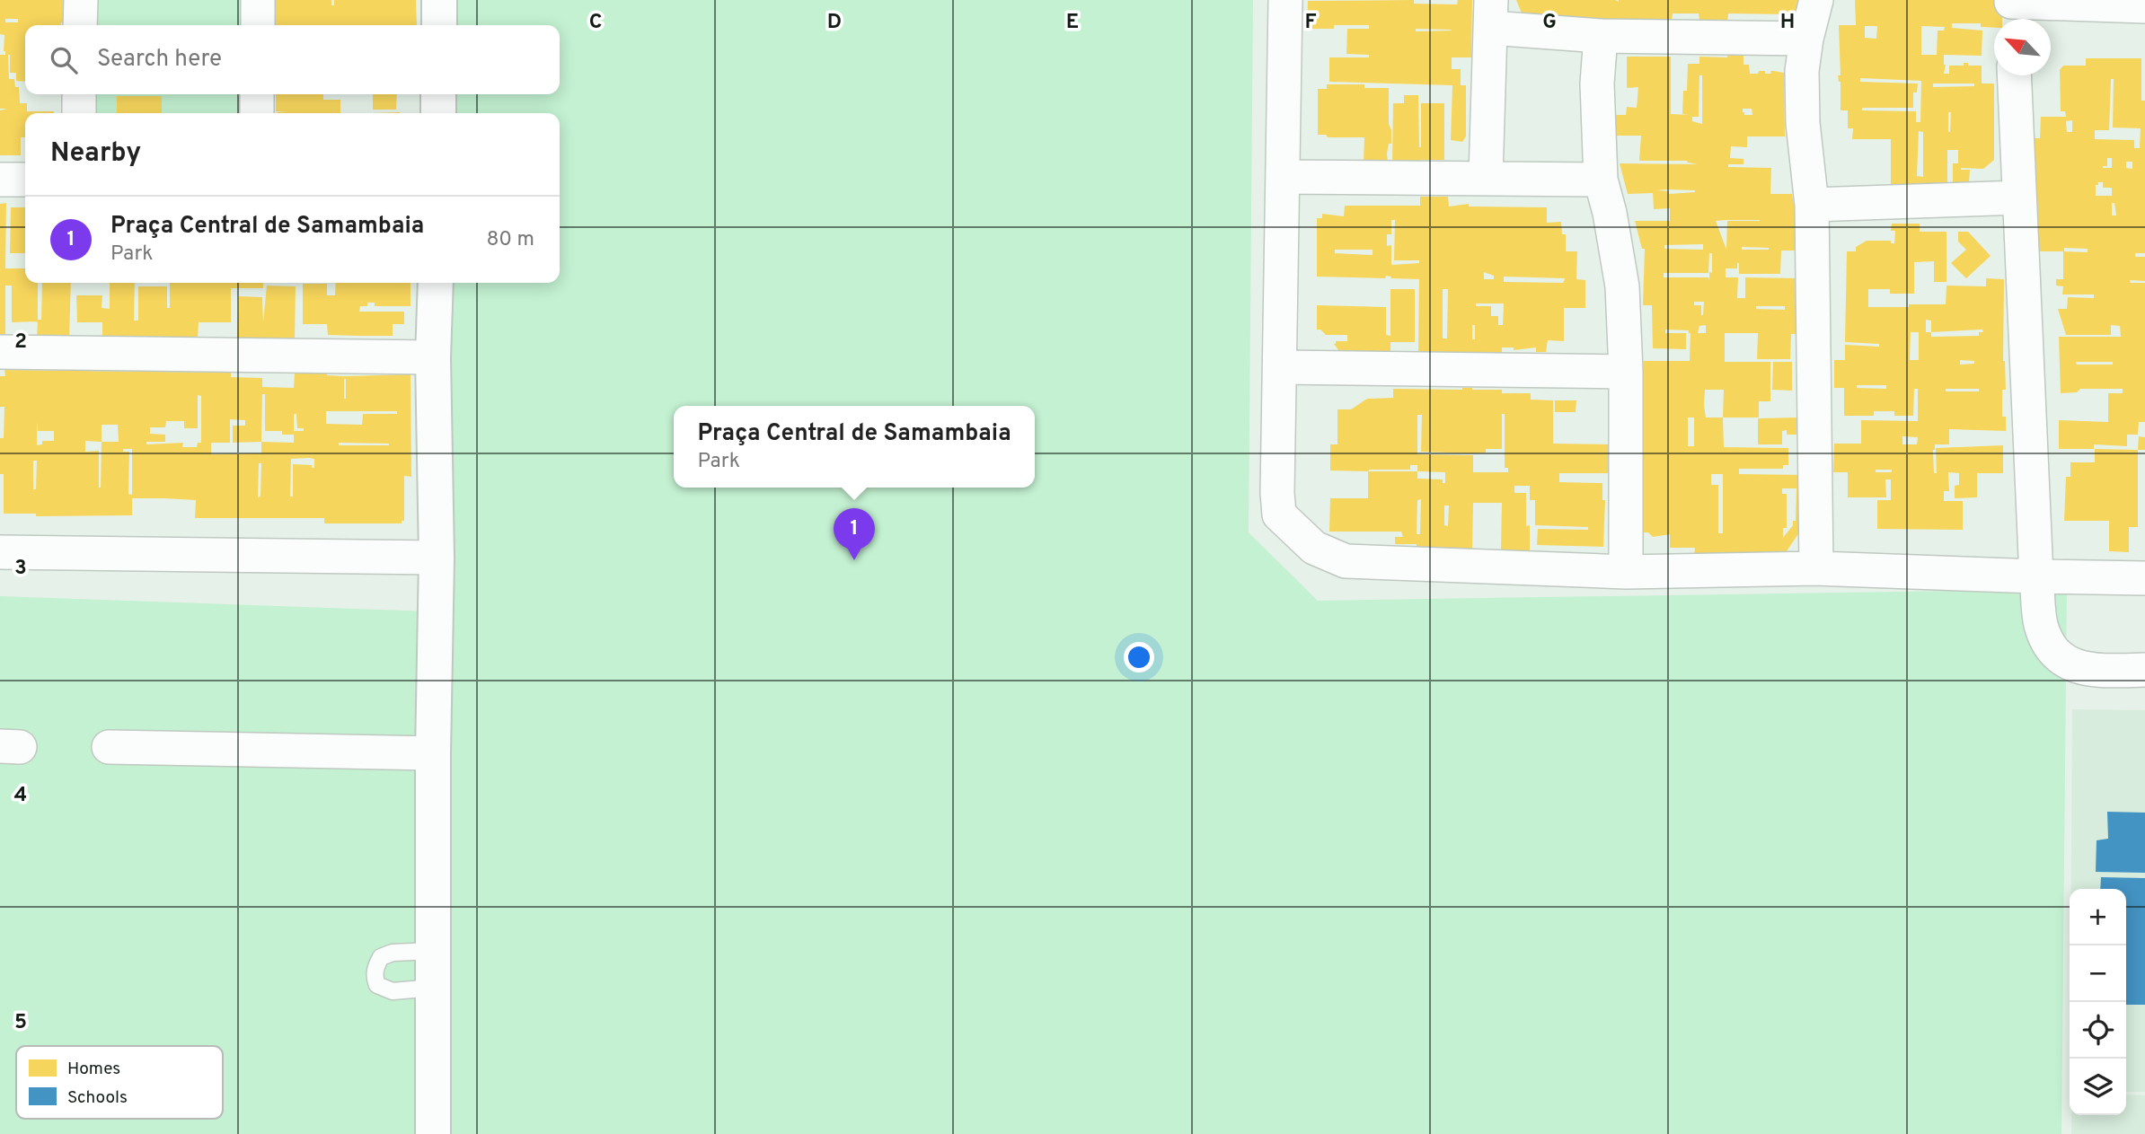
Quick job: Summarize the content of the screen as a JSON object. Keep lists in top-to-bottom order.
{
  "legend": ["Homes", "Schools"],
  "north": "top left",
  "page": {
    "search": "Search here",
    "heading": "Nearby",
    "list": [
      {
        "mark": "1",
        "name": "Praça Central de Samambaia",
        "note": "Park",
        "value": "80 m"
      }
    ],
    "popup": ["Praça Central de Samambaia", "Park"],
    "pins": "1",
    "map_buttons": ["+", "−"]
  },
  "grid": {
    "columns": [
      "C",
      "D",
      "E",
      "F",
      "G",
      "H"
    ],
    "rows": [
      "2",
      "3",
      "4",
      "5"
    ]
  }
}
